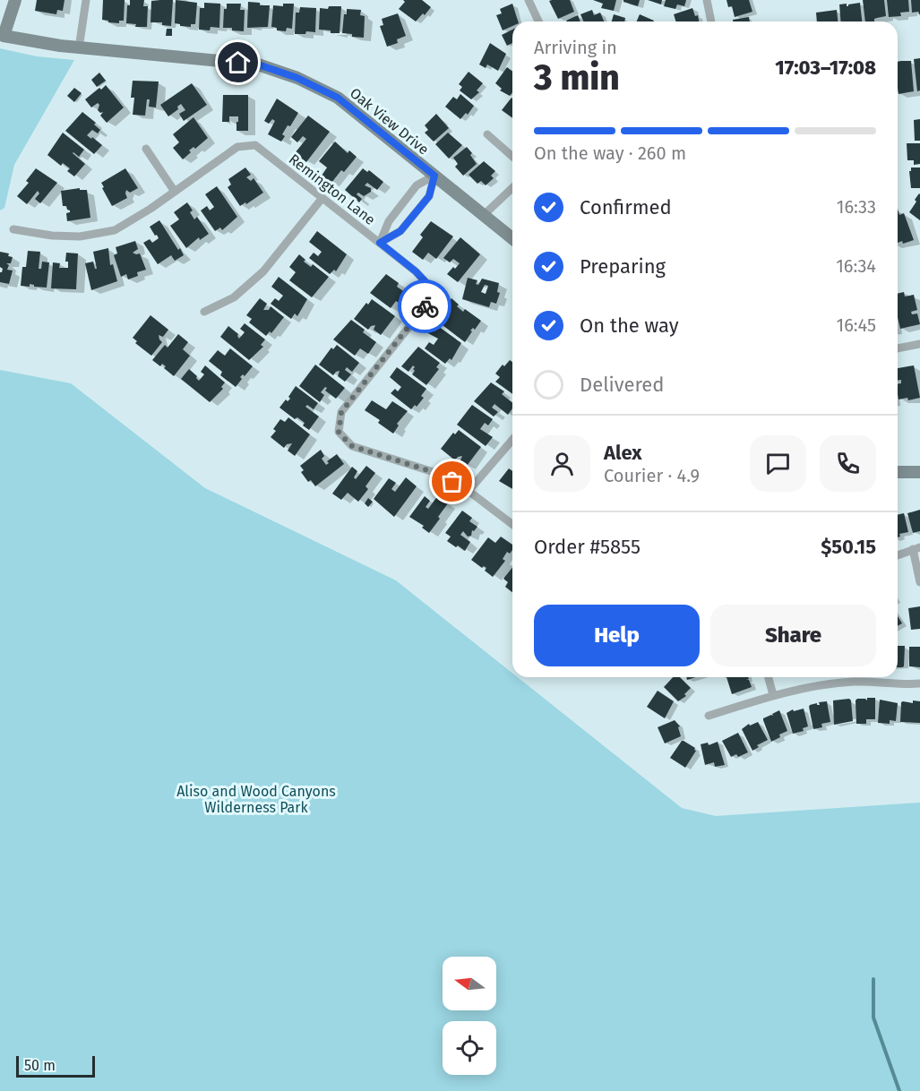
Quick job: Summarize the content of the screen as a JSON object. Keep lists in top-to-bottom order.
{
  "streets": {
    "street": ["Oak View Drive", "Remington Lane"]
  },
  "parks": ["Aliso and Wood Canyons Wilderness Park"],
  "scale_bar": "50 m",
  "north": "left",
  "page": {
    "heading": ["3 min", "Arriving in", "17:03–17:08"],
    "panel": [
      "Alex",
      "Courier · 4.9",
      "Order #5855",
      "$50.15"
    ],
    "bar": "On the way · 260 m",
    "list": [
      ["Confirmed", "16:33"],
      ["Preparing", "16:34"],
      ["On the way", "16:45"],
      "Delivered"
    ],
    "buttons": ["Help", "Share"],
    "scale": "50 m"
  }
}
